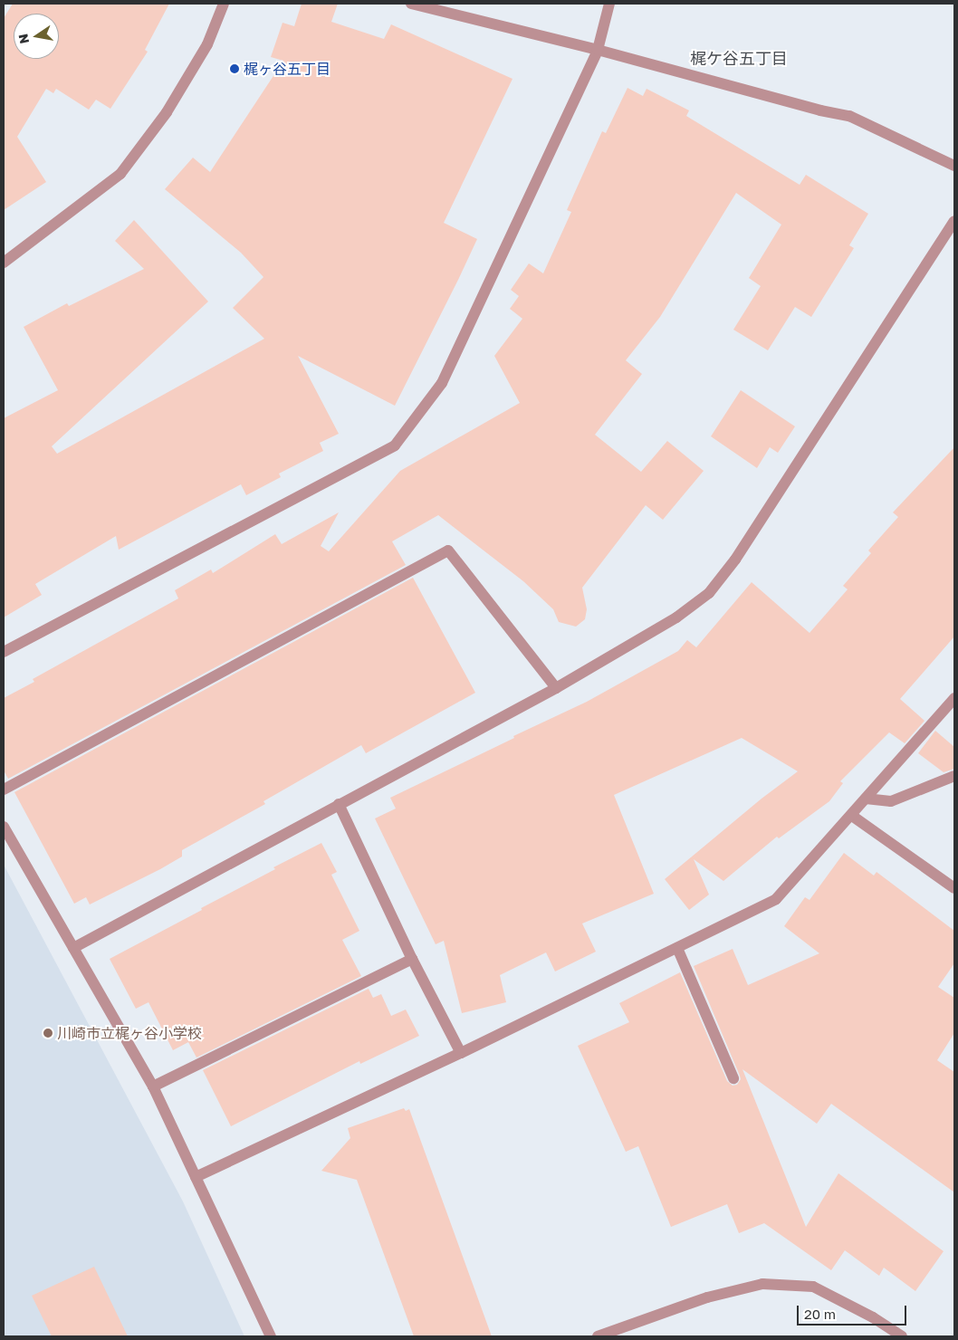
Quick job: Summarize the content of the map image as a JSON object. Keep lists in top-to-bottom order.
{
  "districts": ["梶ケ谷五丁目"],
  "places": ["梶ヶ谷五丁目", "川崎市立梶ヶ谷小学校"],
  "scale_bar": "20 m",
  "north": "left"
}
